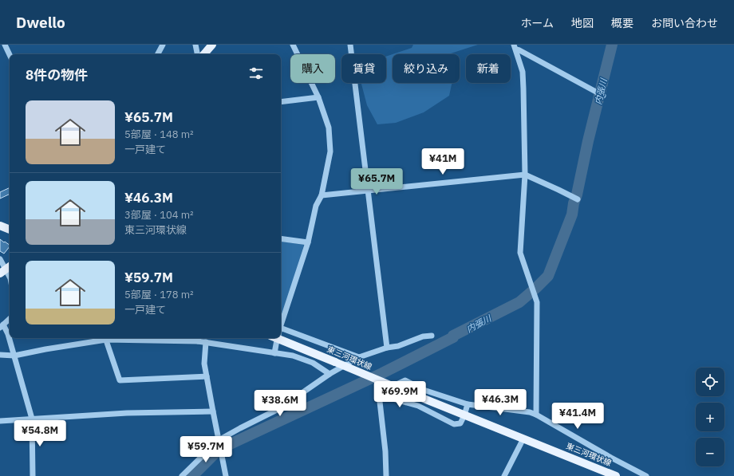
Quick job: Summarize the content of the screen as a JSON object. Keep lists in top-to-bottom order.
{
  "streets": {
    "main road": ["東三河環状線"]
  },
  "water": ["内張川"],
  "page": {
    "header": "Dwello",
    "nav": [
      "ホーム",
      "地図",
      "概要",
      "お問い合わせ"
    ],
    "chip": [
      "購入",
      "賃貸",
      "絞り込み",
      "新着"
    ],
    "heading": "8件の物件",
    "list": [
      {
        "name": "¥65.7M",
        "note": "5部屋 · 148 m² · 一戸建て"
      },
      {
        "name": "¥46.3M",
        "note": "3部屋 · 104 m² · 東三河環状線"
      },
      {
        "name": "¥59.7M",
        "note": "5部屋 · 178 m² · 一戸建て"
      }
    ],
    "price": [
      "¥41M",
      "¥65.7M",
      "¥69.9M",
      "¥46.3M",
      "¥38.6M",
      "¥41.4M",
      "¥54.8M",
      "¥59.7M"
    ],
    "map_buttons": ["+", "−"]
  }
}
